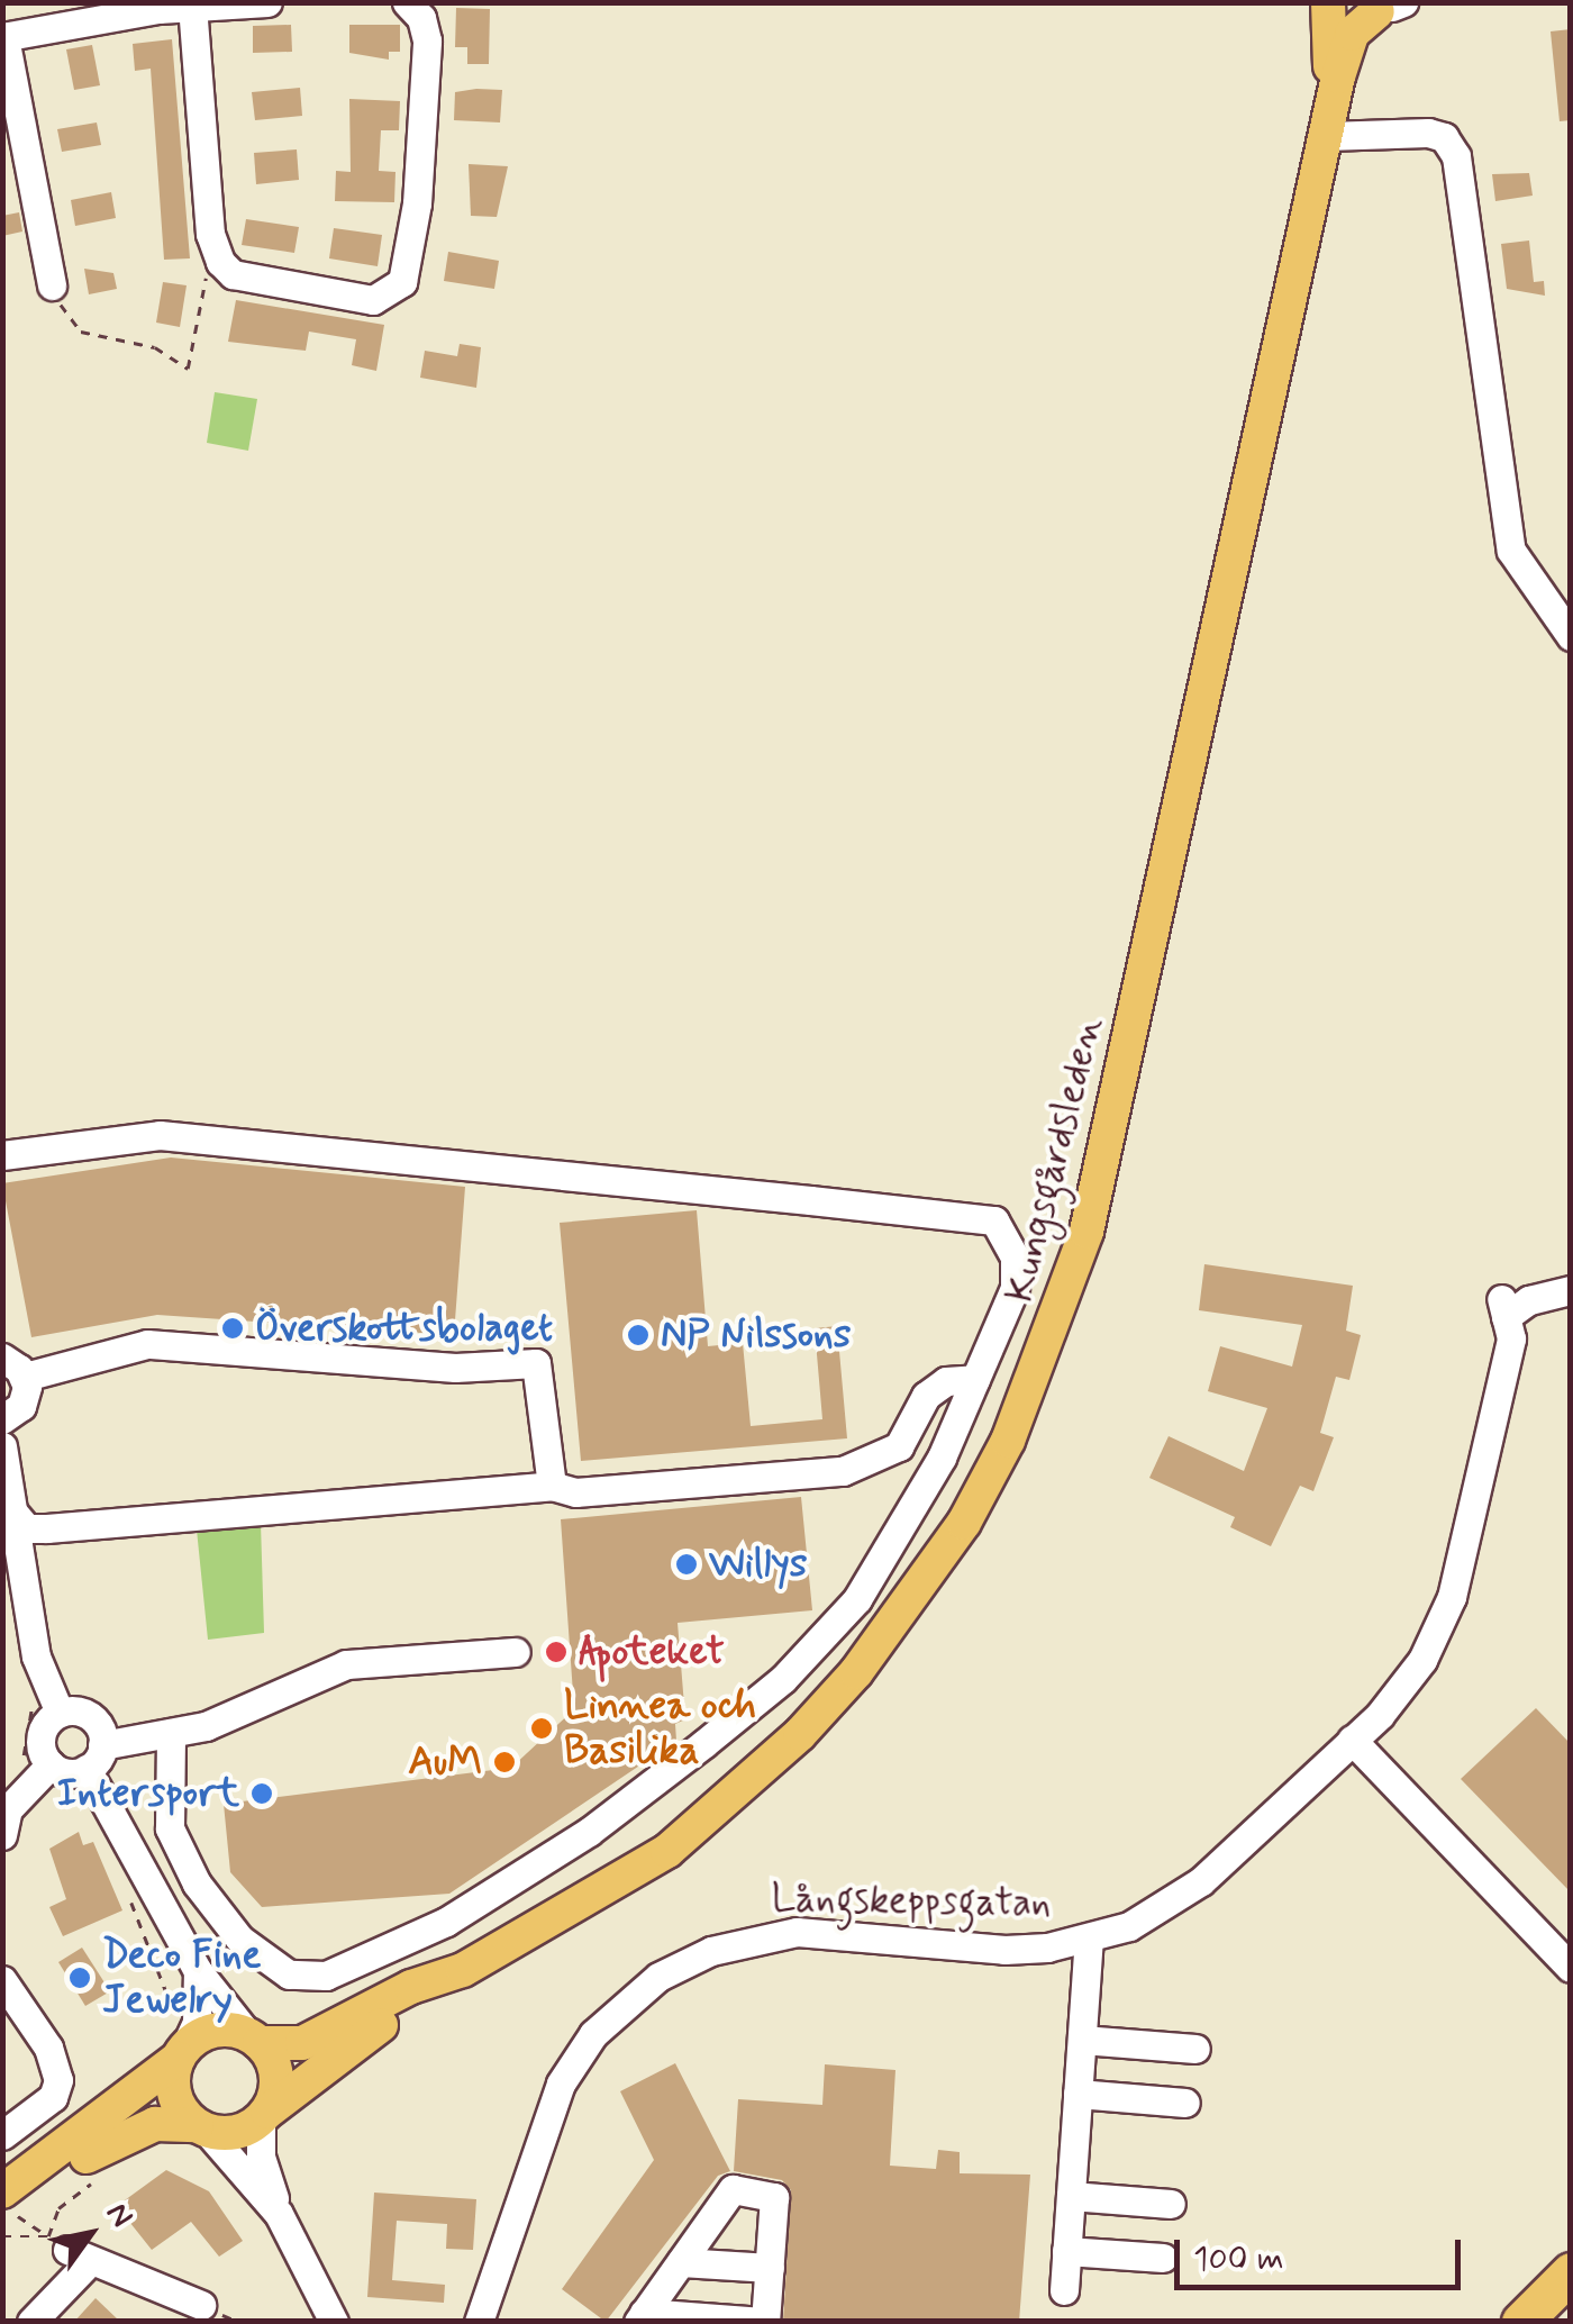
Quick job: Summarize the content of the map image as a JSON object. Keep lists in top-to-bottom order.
{
  "streets": {
    "main road": ["Kungsgårdsleden"],
    "street": ["Långskeppsgatan"]
  },
  "places": [
    "Överskottsbolaget",
    "NP Nilssons",
    "Willys",
    "Apoteket",
    "Linnea och Basilika",
    "AuM",
    "Intersport",
    "Deco Fine Jewelry"
  ],
  "scale_bar": "100 m",
  "north": "top right"
}
